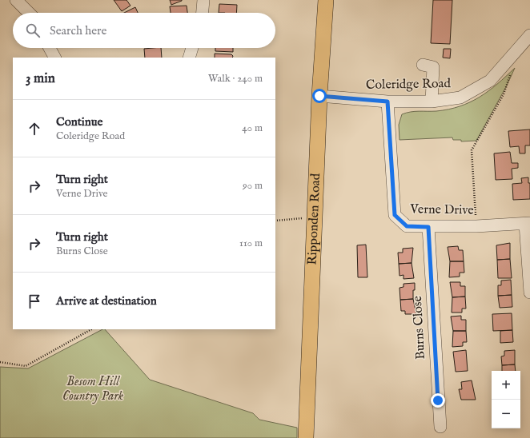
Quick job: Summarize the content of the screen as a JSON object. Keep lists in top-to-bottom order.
{
  "streets": {
    "main road": ["Ripponden Road"],
    "street": ["Coleridge Road", "Verne Drive", "Burns Close"]
  },
  "crossings": [
    ["Coleridge Road", "Verne Drive"],
    ["Coleridge Road", "Ripponden Road"],
    ["Verne Drive", "Burns Close"]
  ],
  "parks": ["Besom Hill Country Park"],
  "page": {
    "search": "Search here",
    "heading": ["3 min", "Walk · 240 m"],
    "list": [
      ["Continue", "Coleridge Road", "40 m"],
      ["Turn right", "Verne Drive", "90 m"],
      ["Turn right", "Burns Close", "110 m"],
      "Arrive at destination"
    ],
    "map_buttons": ["+", "−"]
  }
}
